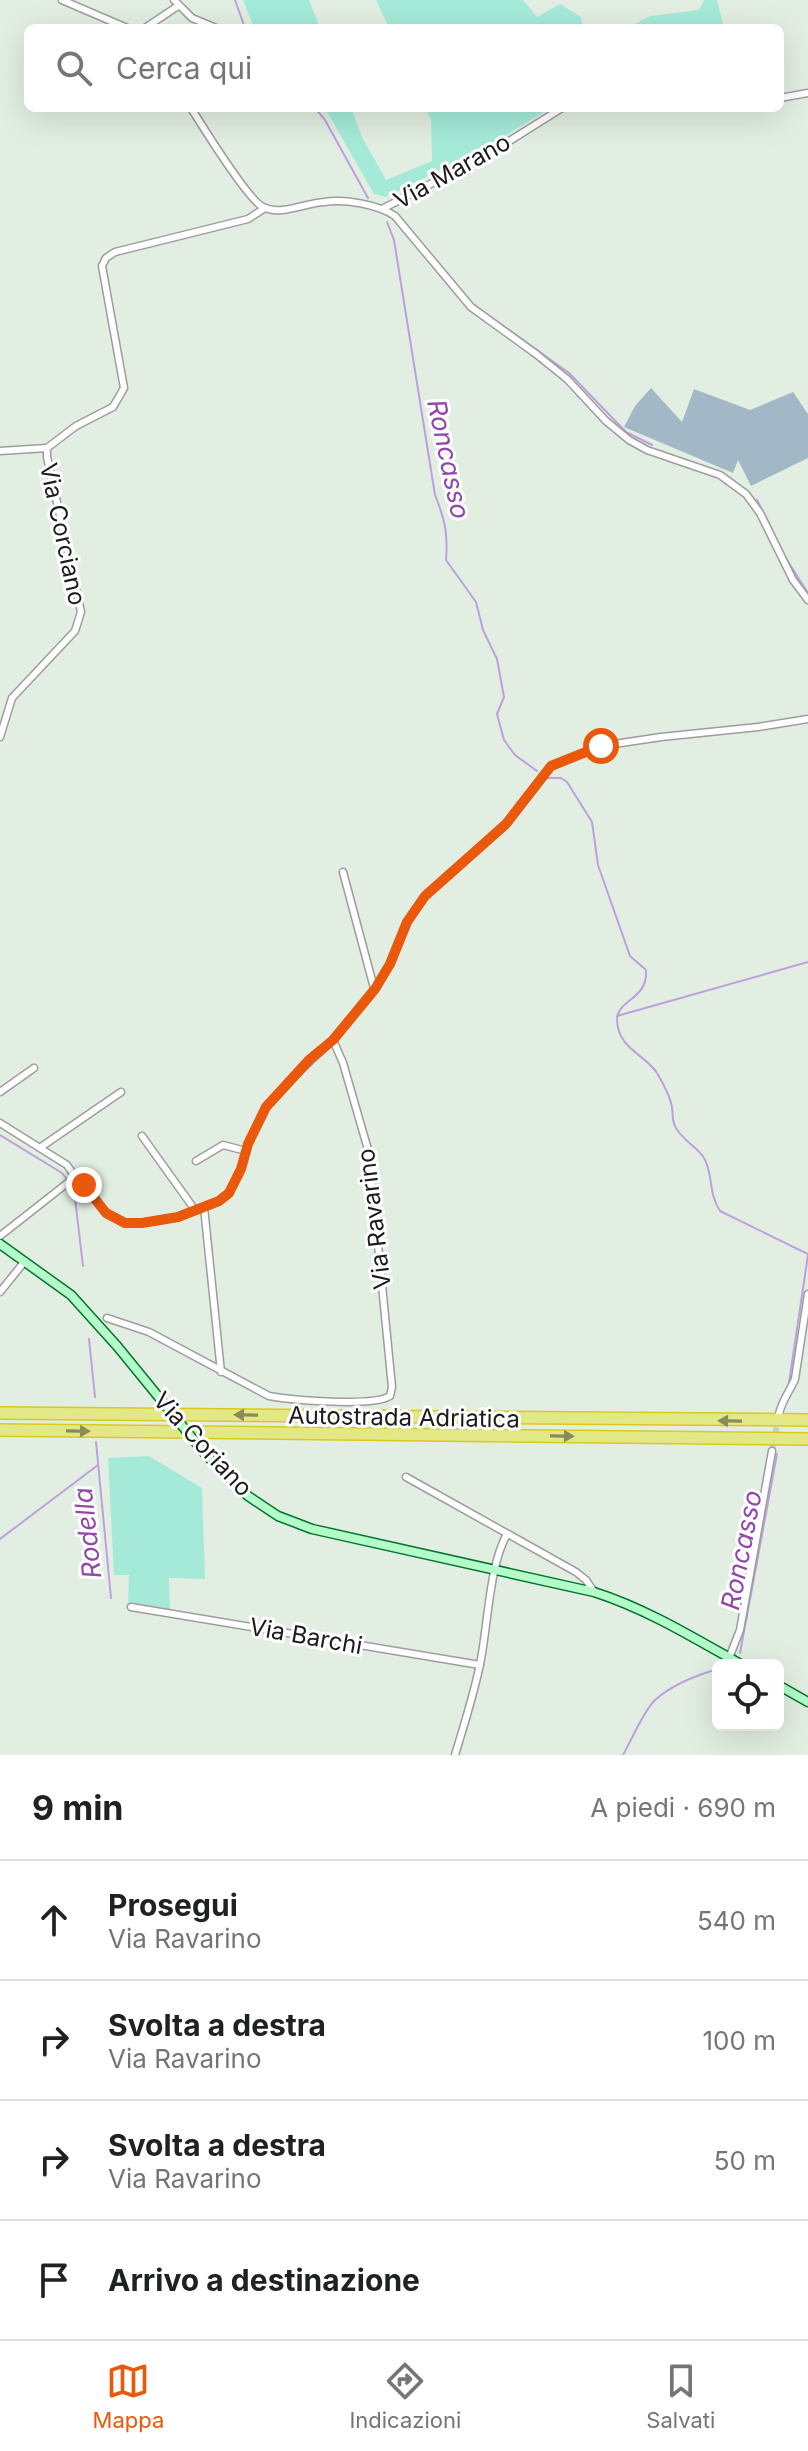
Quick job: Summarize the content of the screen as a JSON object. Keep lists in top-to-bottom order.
{
  "streets": {
    "highway": ["Autostrada Adriatica"],
    "main road": ["Via Coriano"],
    "street": [
      "Via Marano",
      "Via Corciano",
      "Via Ravarino",
      "Via Barchi"
    ]
  },
  "water": ["Roncasso", "Rodella"],
  "page": {
    "search": "Cerca qui",
    "heading": ["9 min", "A piedi · 690 m"],
    "list": [
      ["Prosegui", "Via Ravarino", "540 m"],
      ["Svolta a destra", "Via Ravarino", "100 m"],
      ["Svolta a destra", "Via Ravarino", "50 m"],
      "Arrivo a destinazione"
    ],
    "nav": ["Mappa", "Indicazioni", "Salvati"]
  }
}
